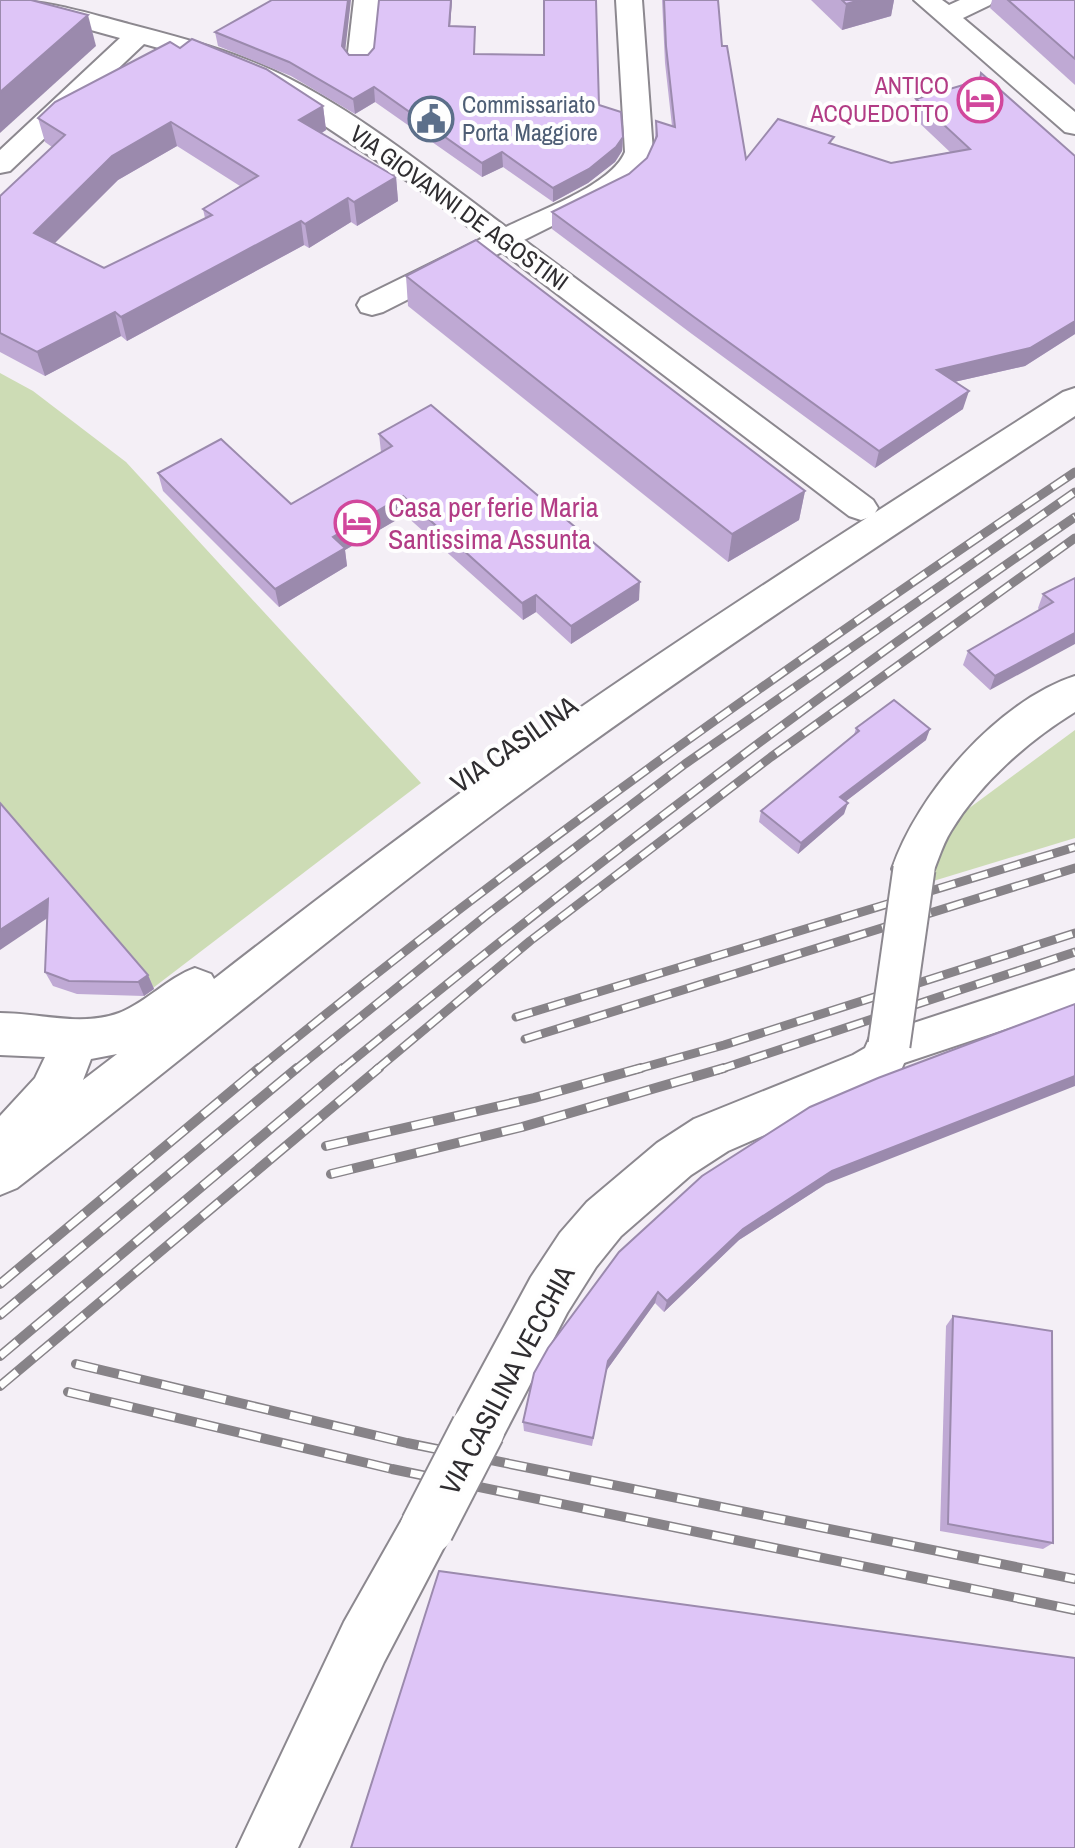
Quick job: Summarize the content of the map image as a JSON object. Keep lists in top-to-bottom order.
{
  "streets": {
    "main road": ["VIA CASILINA", "VIA CASILINA VECCHIA"],
    "street": ["VIA GIOVANNI DE AGOSTINI"]
  },
  "crossings": [
    ["VIA GIOVANNI DE AGOSTINI", "VIA CASILINA"]
  ],
  "places": {
    "hotel": ["ANTICO ACQUEDOTTO", "Casa per ferie Maria Santissima Assunta"],
    "public building": ["Commissariato Porta Maggiore"]
  }
}
